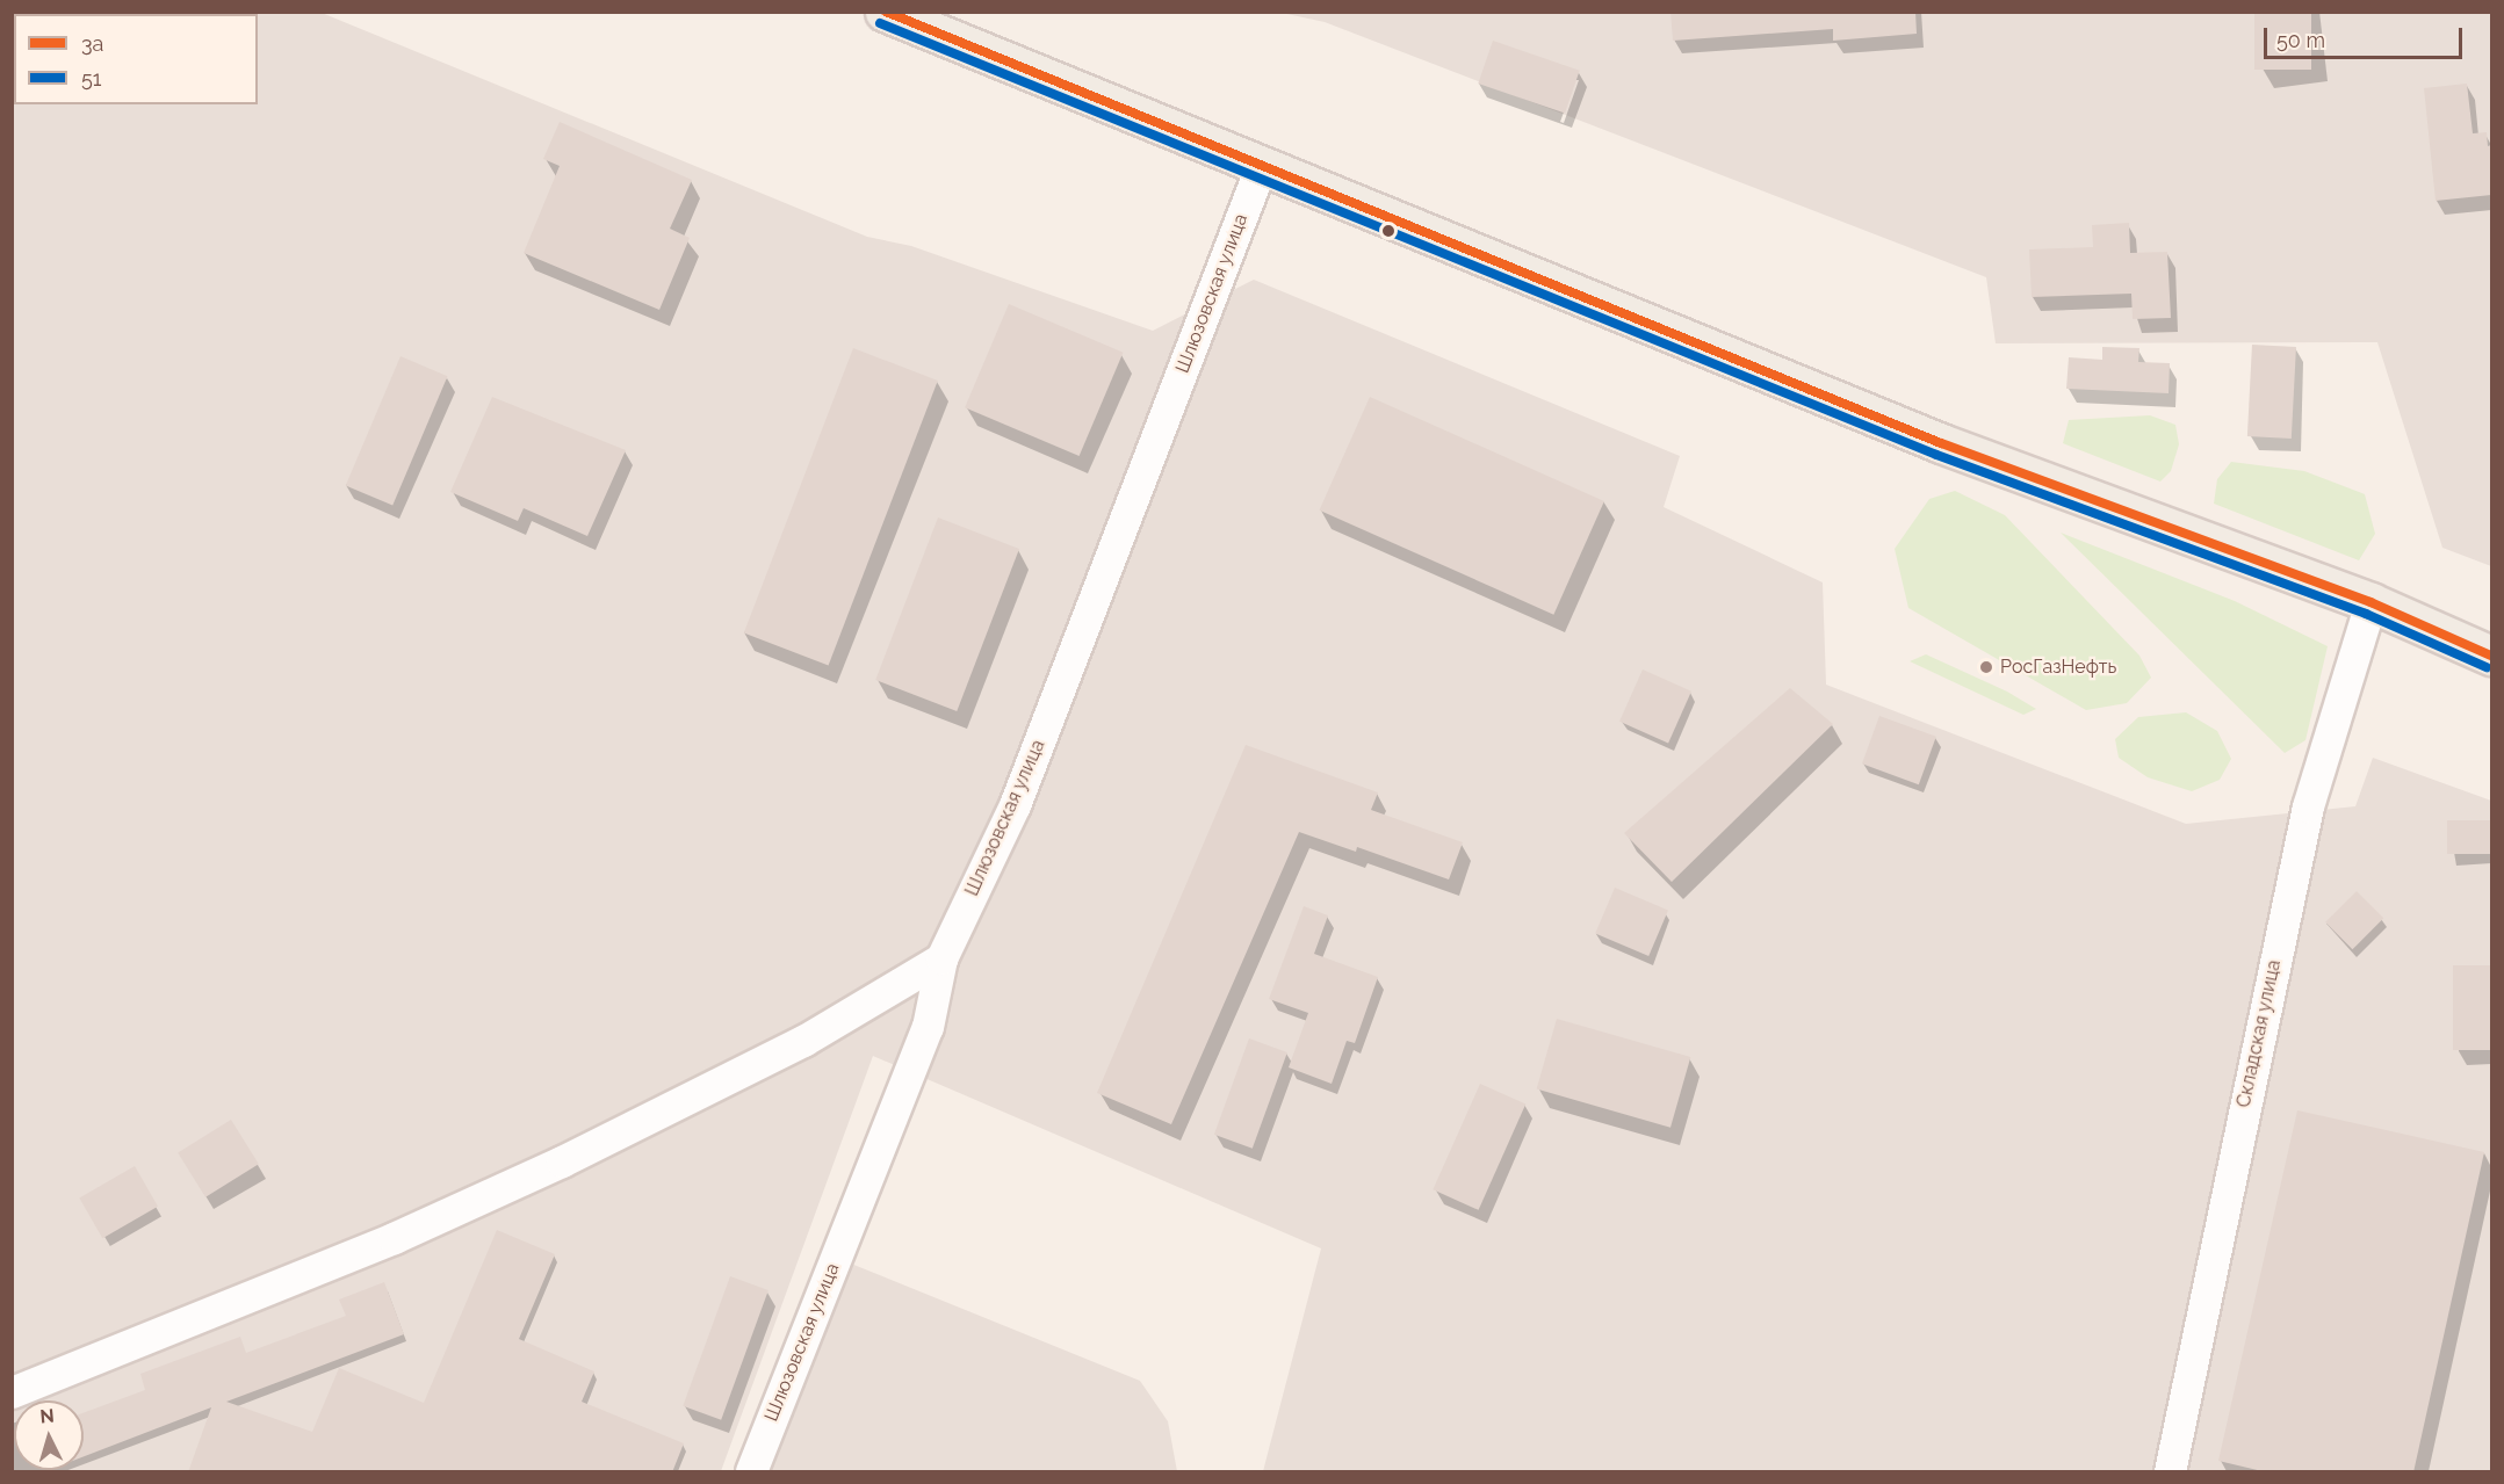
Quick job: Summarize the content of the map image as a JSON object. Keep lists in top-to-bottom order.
{
  "streets": {
    "street": ["Шлюзовская улица", "Складская улица"]
  },
  "places": ["РосГазНефть"],
  "lines": ["transit line 3а", "transit line 51"],
  "legend": ["3а", "51"],
  "scale_bar": "50 m",
  "north": "top"
}
